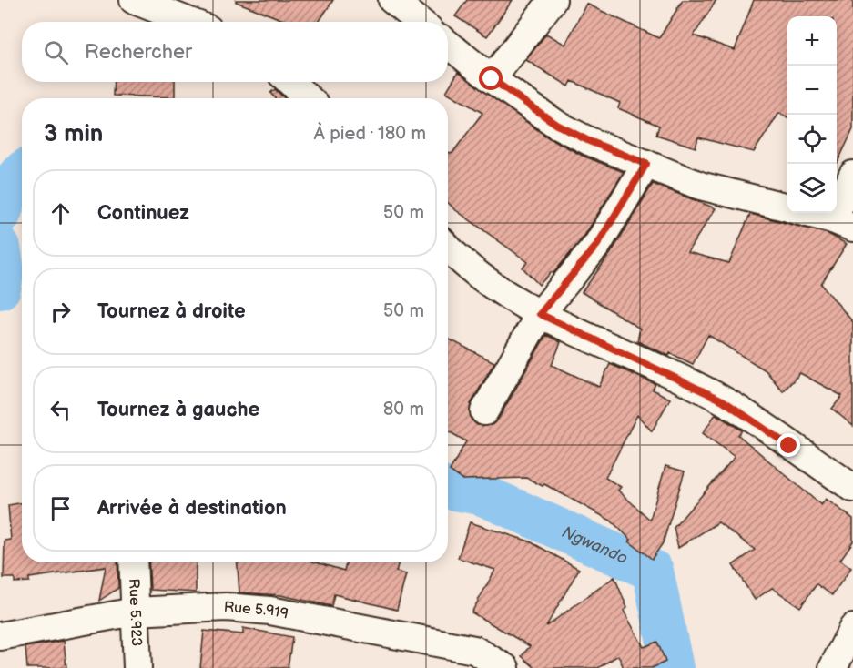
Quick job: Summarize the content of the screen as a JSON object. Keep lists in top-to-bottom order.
{
  "streets": {
    "street": ["Rue 5.923", "Rue 5.919"]
  },
  "crossings": [
    ["Rue 5.923", "Rue 5.919"]
  ],
  "water": ["Ngwando"],
  "page": {
    "map_buttons": ["+", "−"],
    "search": "Rechercher",
    "heading": ["3 min", "À pied · 180 m"],
    "list": [
      ["Continuez", "50 m"],
      ["Tournez à droite", "50 m"],
      ["Tournez à gauche", "80 m"],
      "Arrivée à destination"
    ]
  }
}
